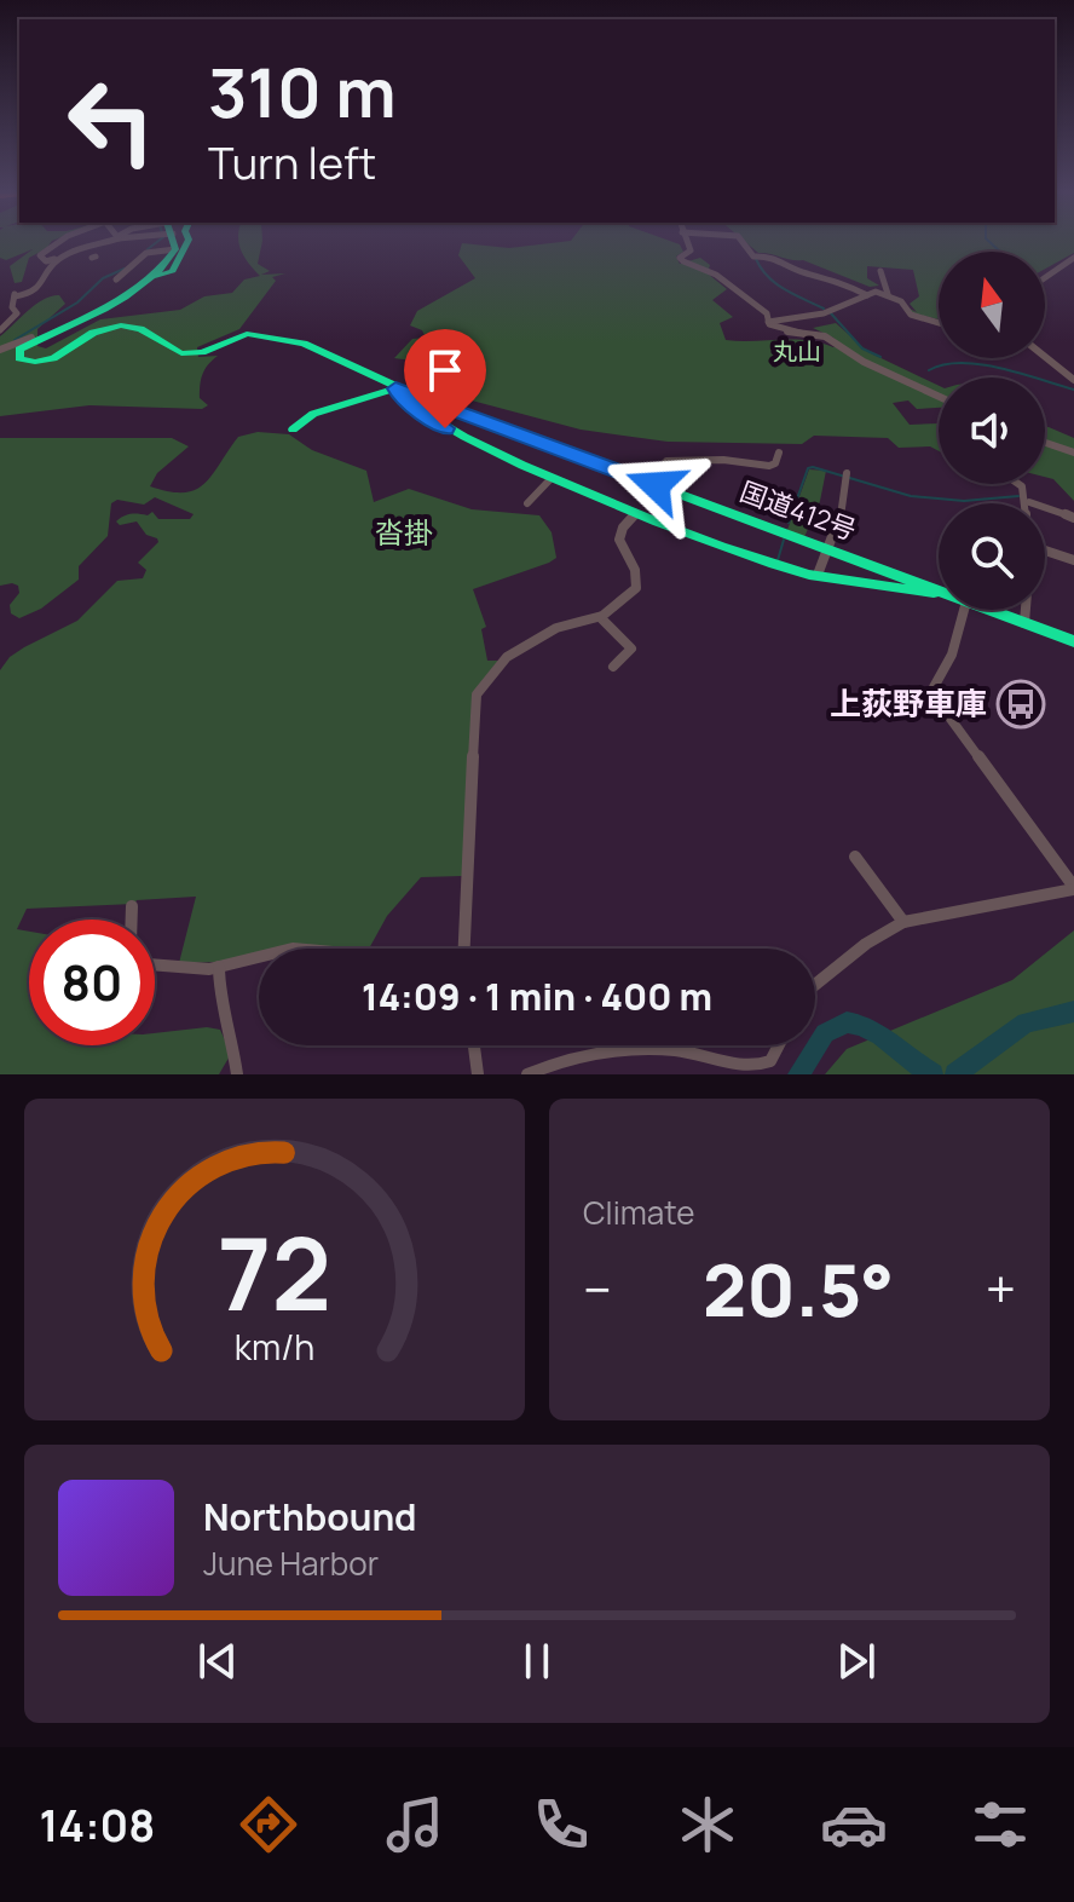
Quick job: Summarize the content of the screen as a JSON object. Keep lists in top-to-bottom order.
{
  "streets": {
    "main road": ["国道412号"]
  },
  "districts": ["丸山", "沓掛"],
  "places": {
    "bus stop": ["上荻野車庫"]
  },
  "north": "top",
  "page": {
    "turn": ["310 m", "Turn left"],
    "limit": "80",
    "trip": "14:09 · 1 min · 400 m",
    "tile": "Climate",
    "heat": ["−", "20.5°", "+"],
    "song": ["Northbound", "June Harbor"],
    "tabs": "14:08",
    "gauge": ["72", "km/h"]
  }
}
